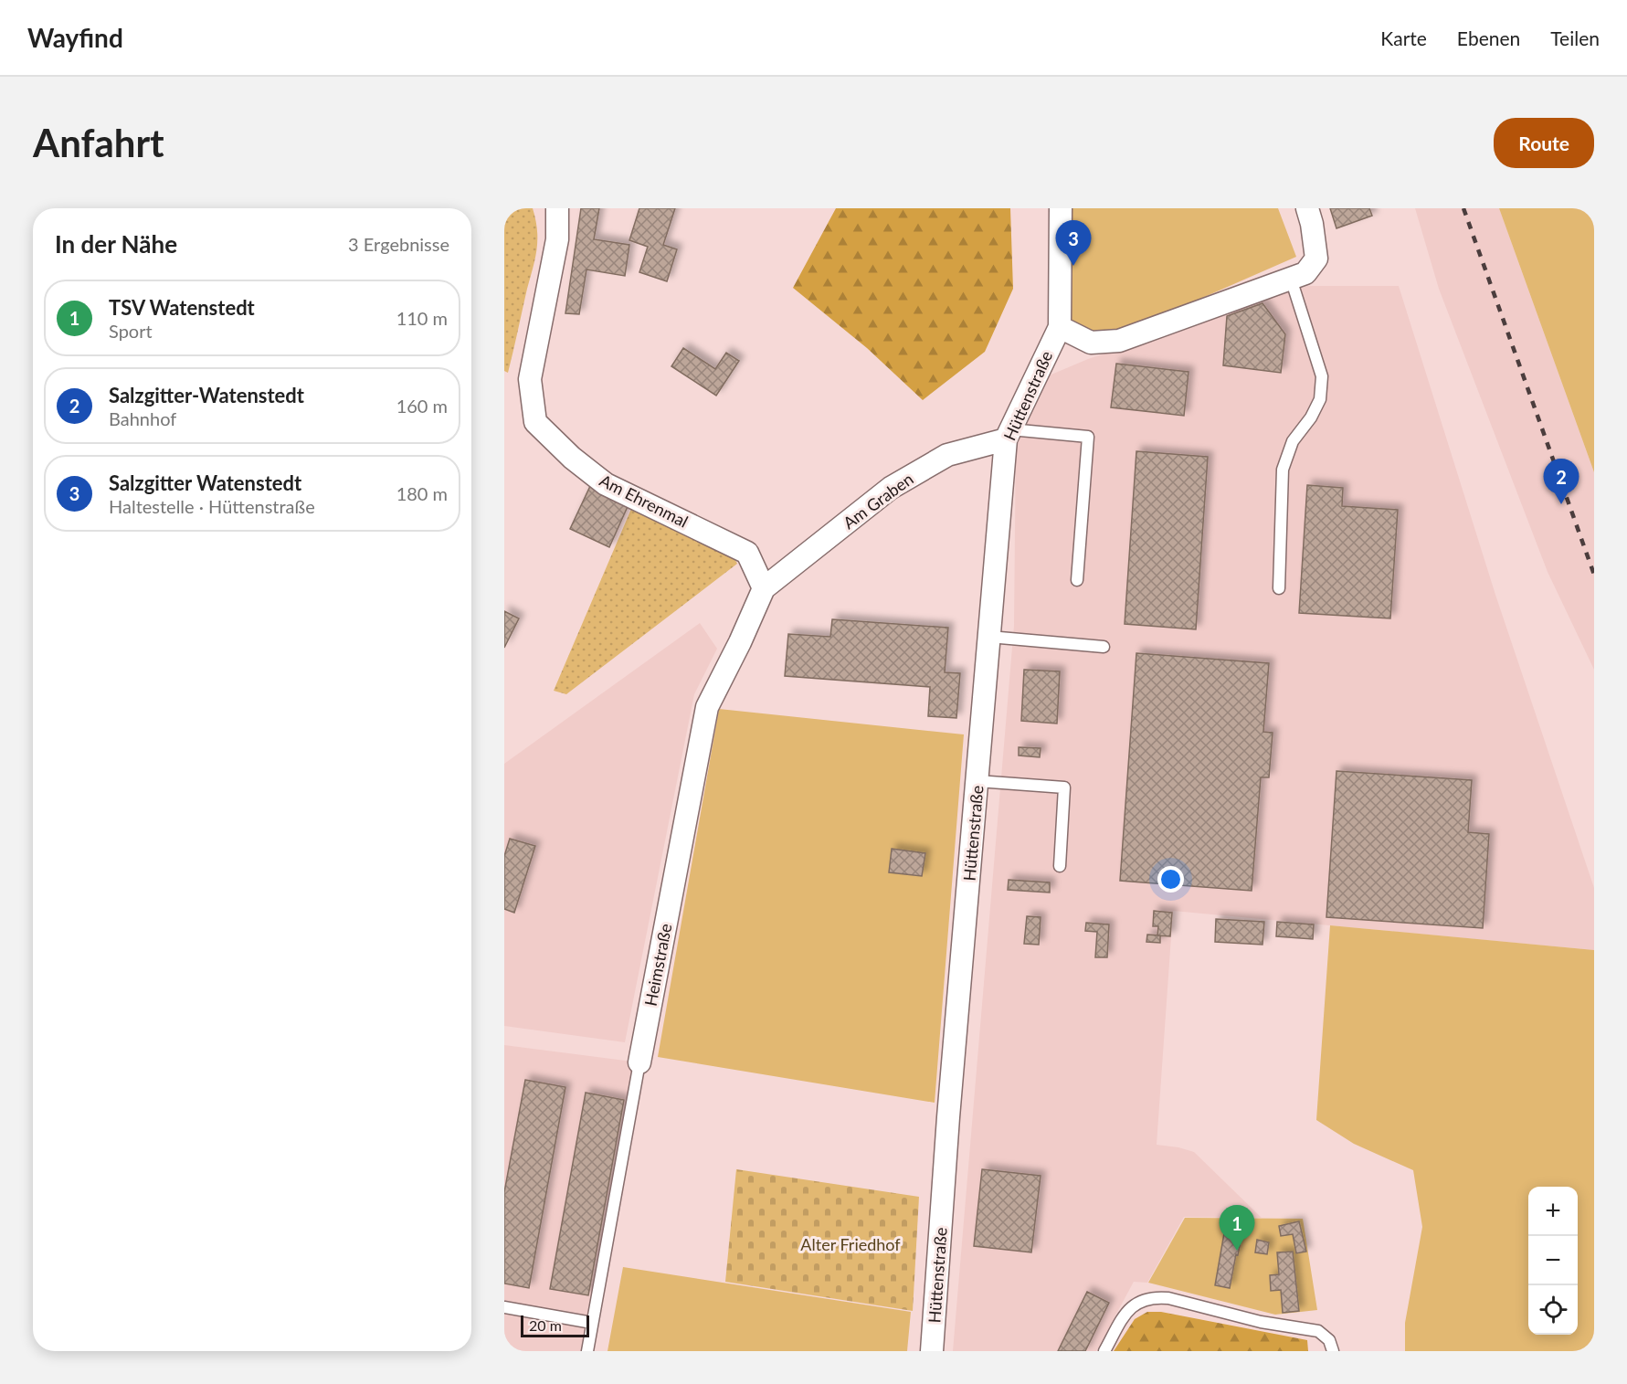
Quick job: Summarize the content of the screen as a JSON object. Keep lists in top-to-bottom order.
{
  "streets": {
    "street": [
      "Hüttenstraße",
      "Am Ehrenmal",
      "Am Graben",
      "Heimstraße"
    ]
  },
  "crossings": [
    ["Hüttenstraße", "Am Graben"],
    ["Am Ehrenmal", "Am Graben"],
    ["Am Ehrenmal", "Heimstraße"],
    ["Am Graben", "Heimstraße"]
  ],
  "parks": ["Alter Friedhof"],
  "scale_bar": "20 m",
  "page": {
    "header": "Wayfind",
    "nav": ["Karte", "Ebenen", "Teilen"],
    "buttons": "Route",
    "title": "Anfahrt",
    "heading": ["In der Nähe", "3 Ergebnisse"],
    "pins": ["3", "2", "1"],
    "list": [
      {
        "mark": "1",
        "name": "TSV Watenstedt",
        "note": "Sport",
        "value": "110 m"
      },
      {
        "mark": "2",
        "name": "Salzgitter-Watenstedt",
        "note": "Bahnhof",
        "value": "160 m"
      },
      {
        "mark": "3",
        "name": "Salzgitter Watenstedt",
        "note": "Haltestelle · Hüttenstraße",
        "value": "180 m"
      }
    ],
    "map_buttons": ["+", "−"],
    "scale": "20 m"
  }
}
